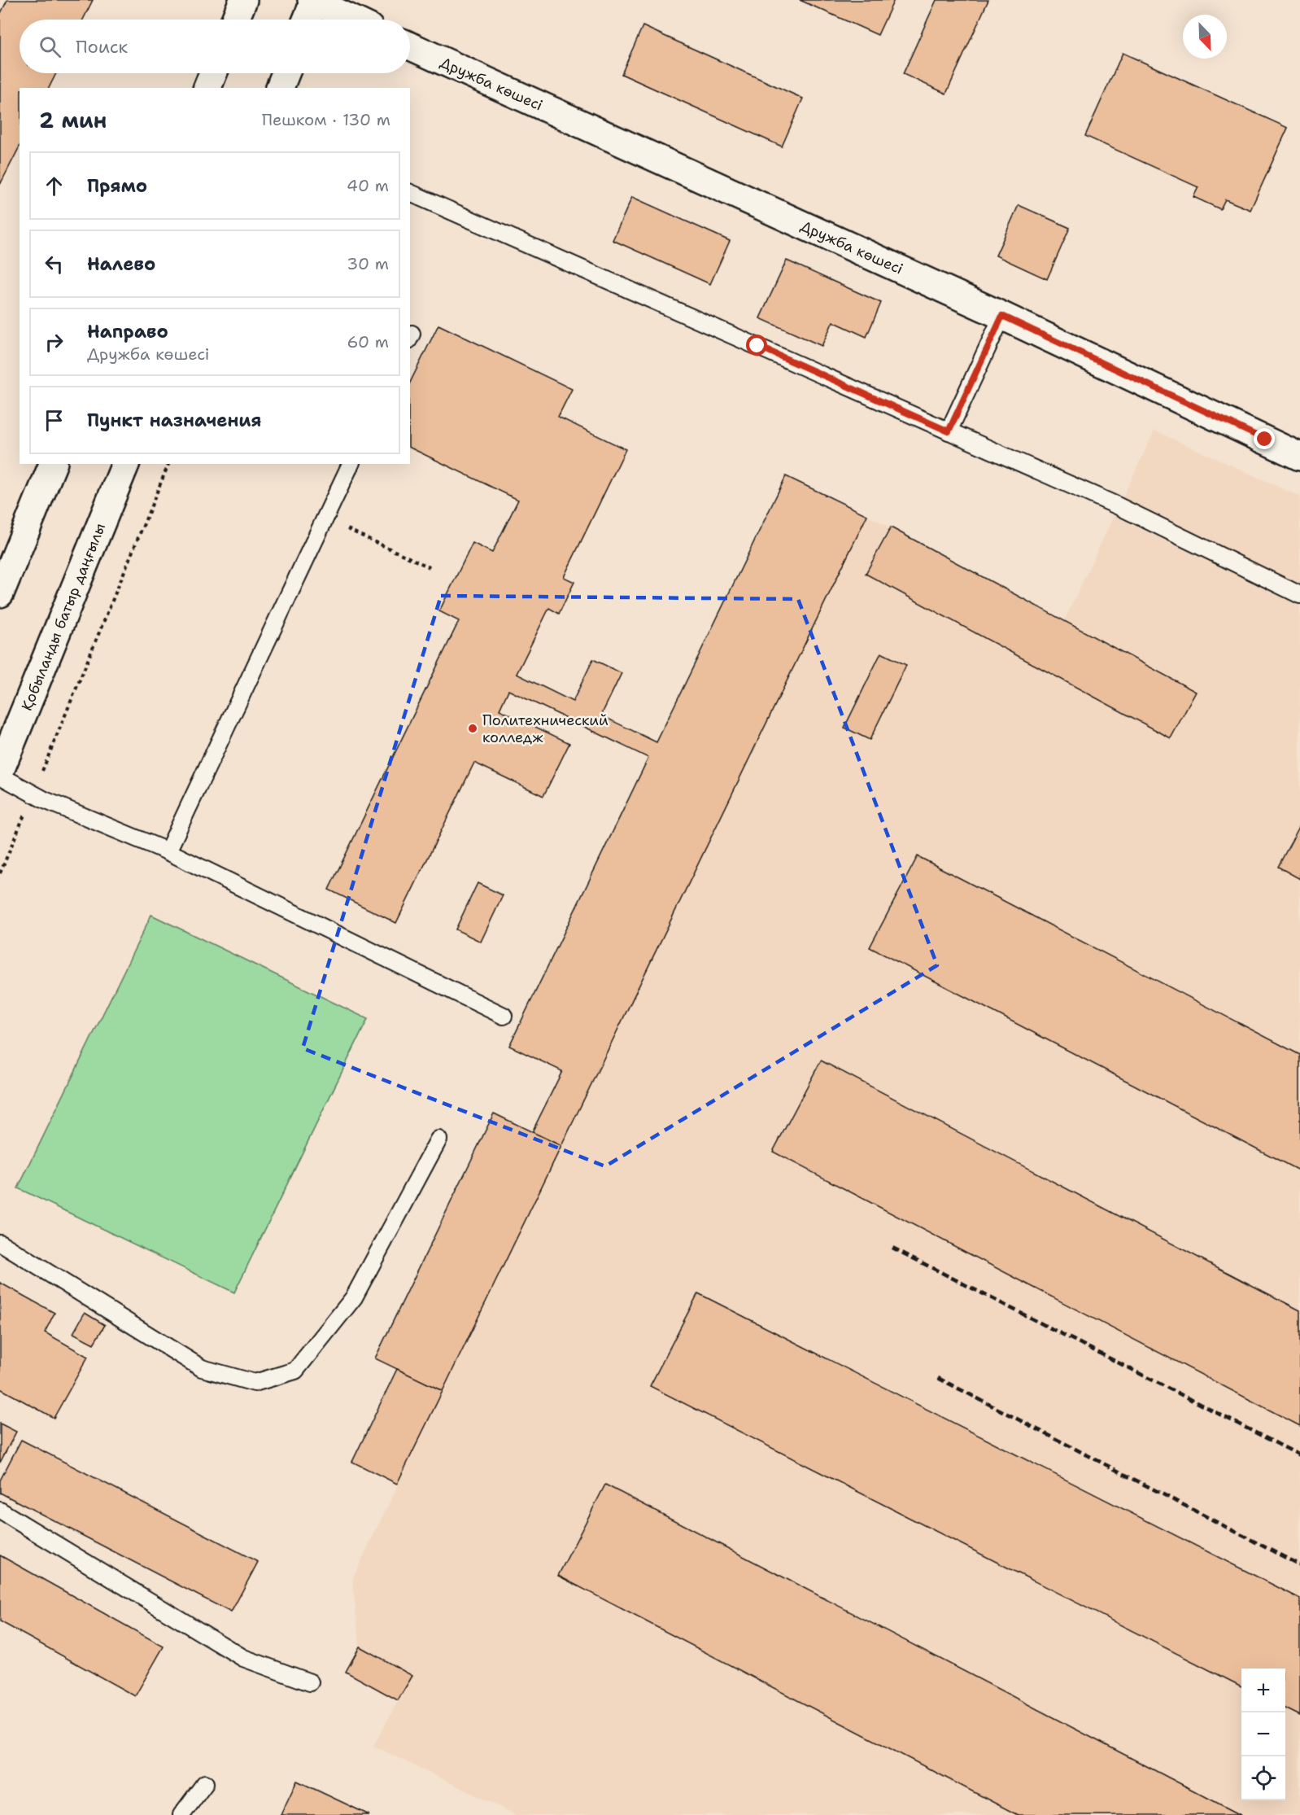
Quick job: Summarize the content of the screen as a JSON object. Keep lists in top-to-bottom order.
{
  "streets": {
    "street": ["Дружба көшесі", "Қобыланды батыр даңғылы"]
  },
  "places": ["Политехнический колледж"],
  "north": "bottom right",
  "page": {
    "search": "Поиск",
    "heading": ["2 мин", "Пешком · 130 m"],
    "list": [
      ["Прямо", "40 m"],
      ["Налево", "30 m"],
      ["Направо", "Дружба көшесі", "60 m"],
      "Пункт назначения"
    ],
    "map_buttons": ["+", "−"]
  }
}
